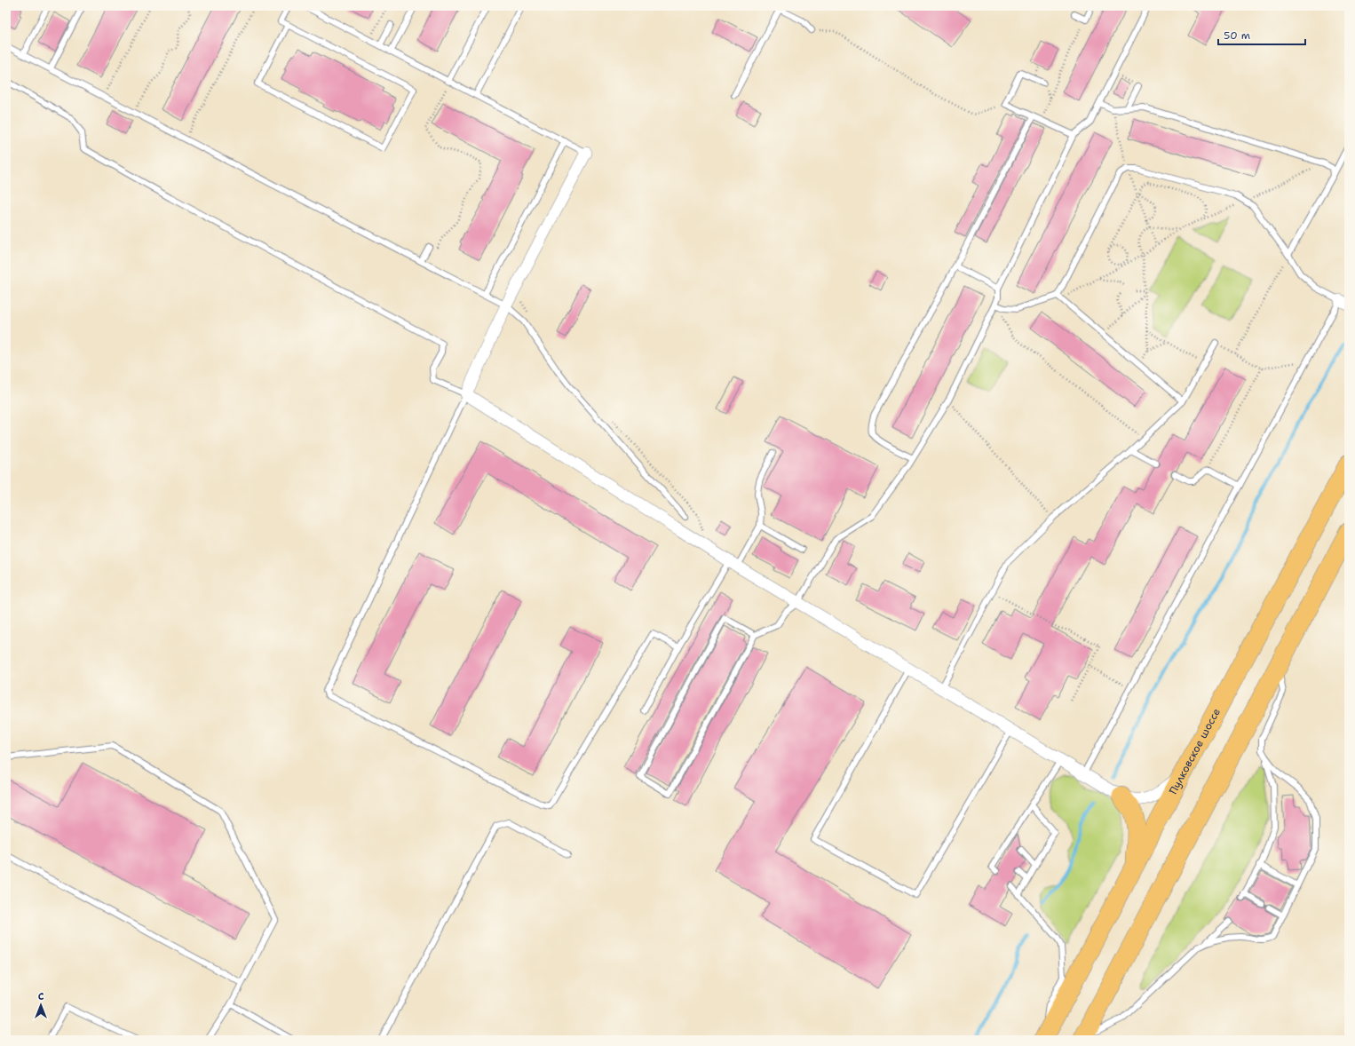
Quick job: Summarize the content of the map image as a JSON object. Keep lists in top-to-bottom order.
{
  "streets": {
    "highway": ["Пулковское шоссе"]
  },
  "scale_bar": "50 m",
  "north": "top"
}
